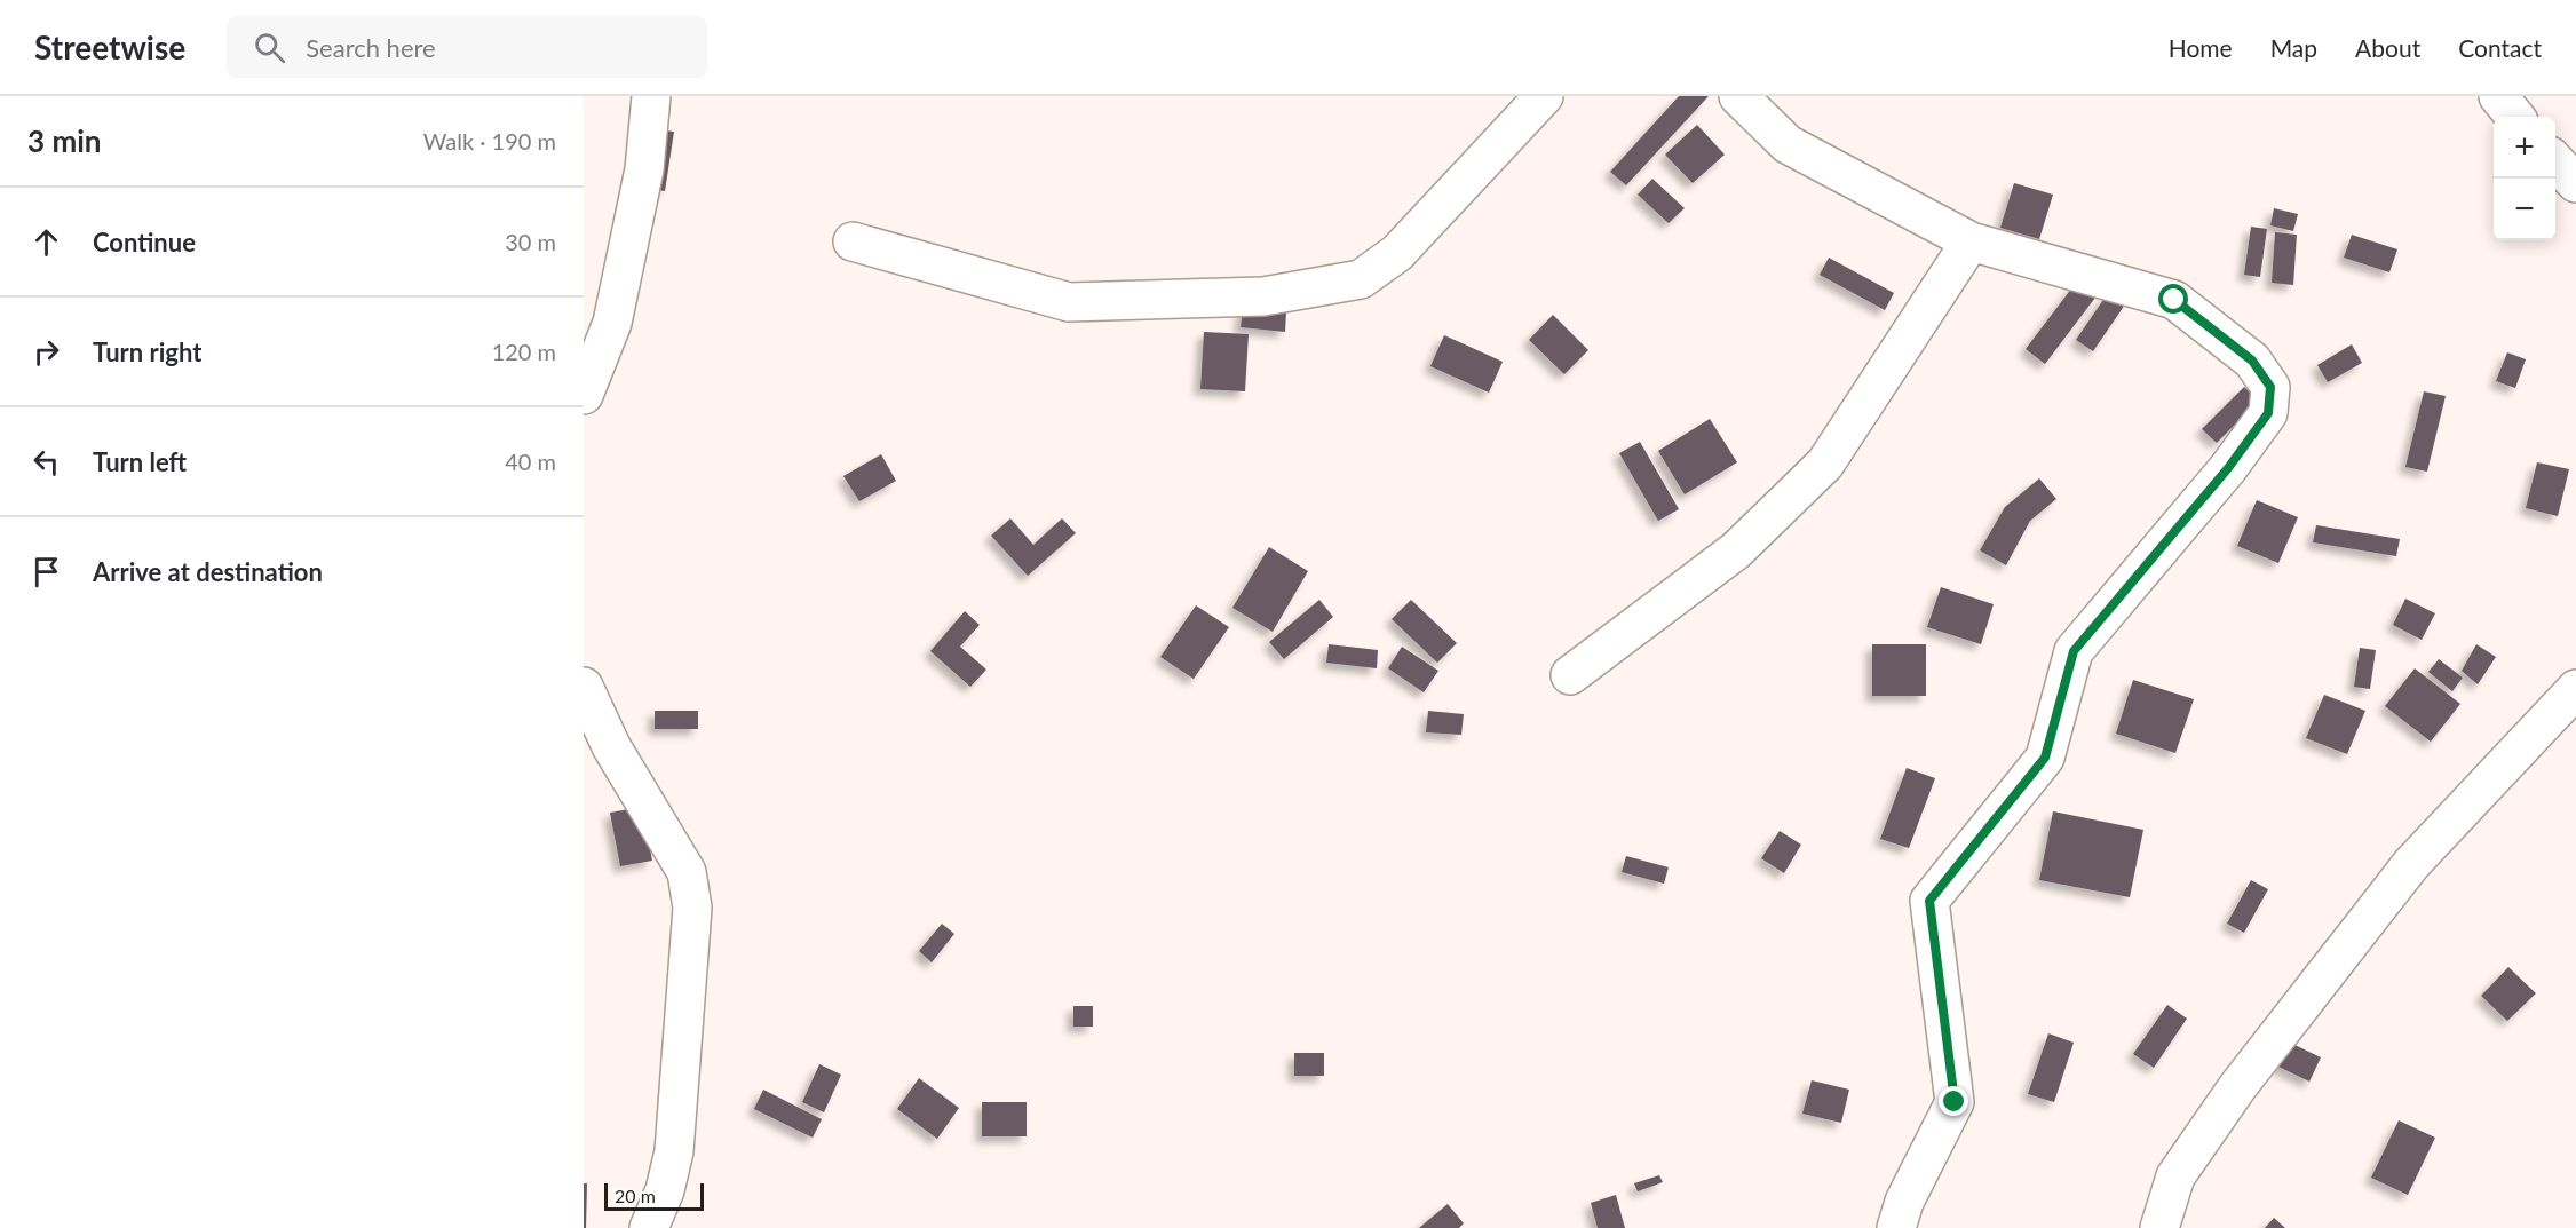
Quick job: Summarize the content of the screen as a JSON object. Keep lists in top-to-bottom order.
{
  "scale_bar": "20 m",
  "page": {
    "header": "Streetwise",
    "search": "Search here",
    "nav": [
      "Home",
      "Map",
      "About",
      "Contact"
    ],
    "heading": ["3 min", "Walk · 190 m"],
    "map_buttons": ["+", "−"],
    "list": [
      ["Continue", "30 m"],
      ["Turn right", "120 m"],
      ["Turn left", "40 m"],
      "Arrive at destination"
    ],
    "scale": "20 m"
  }
}
